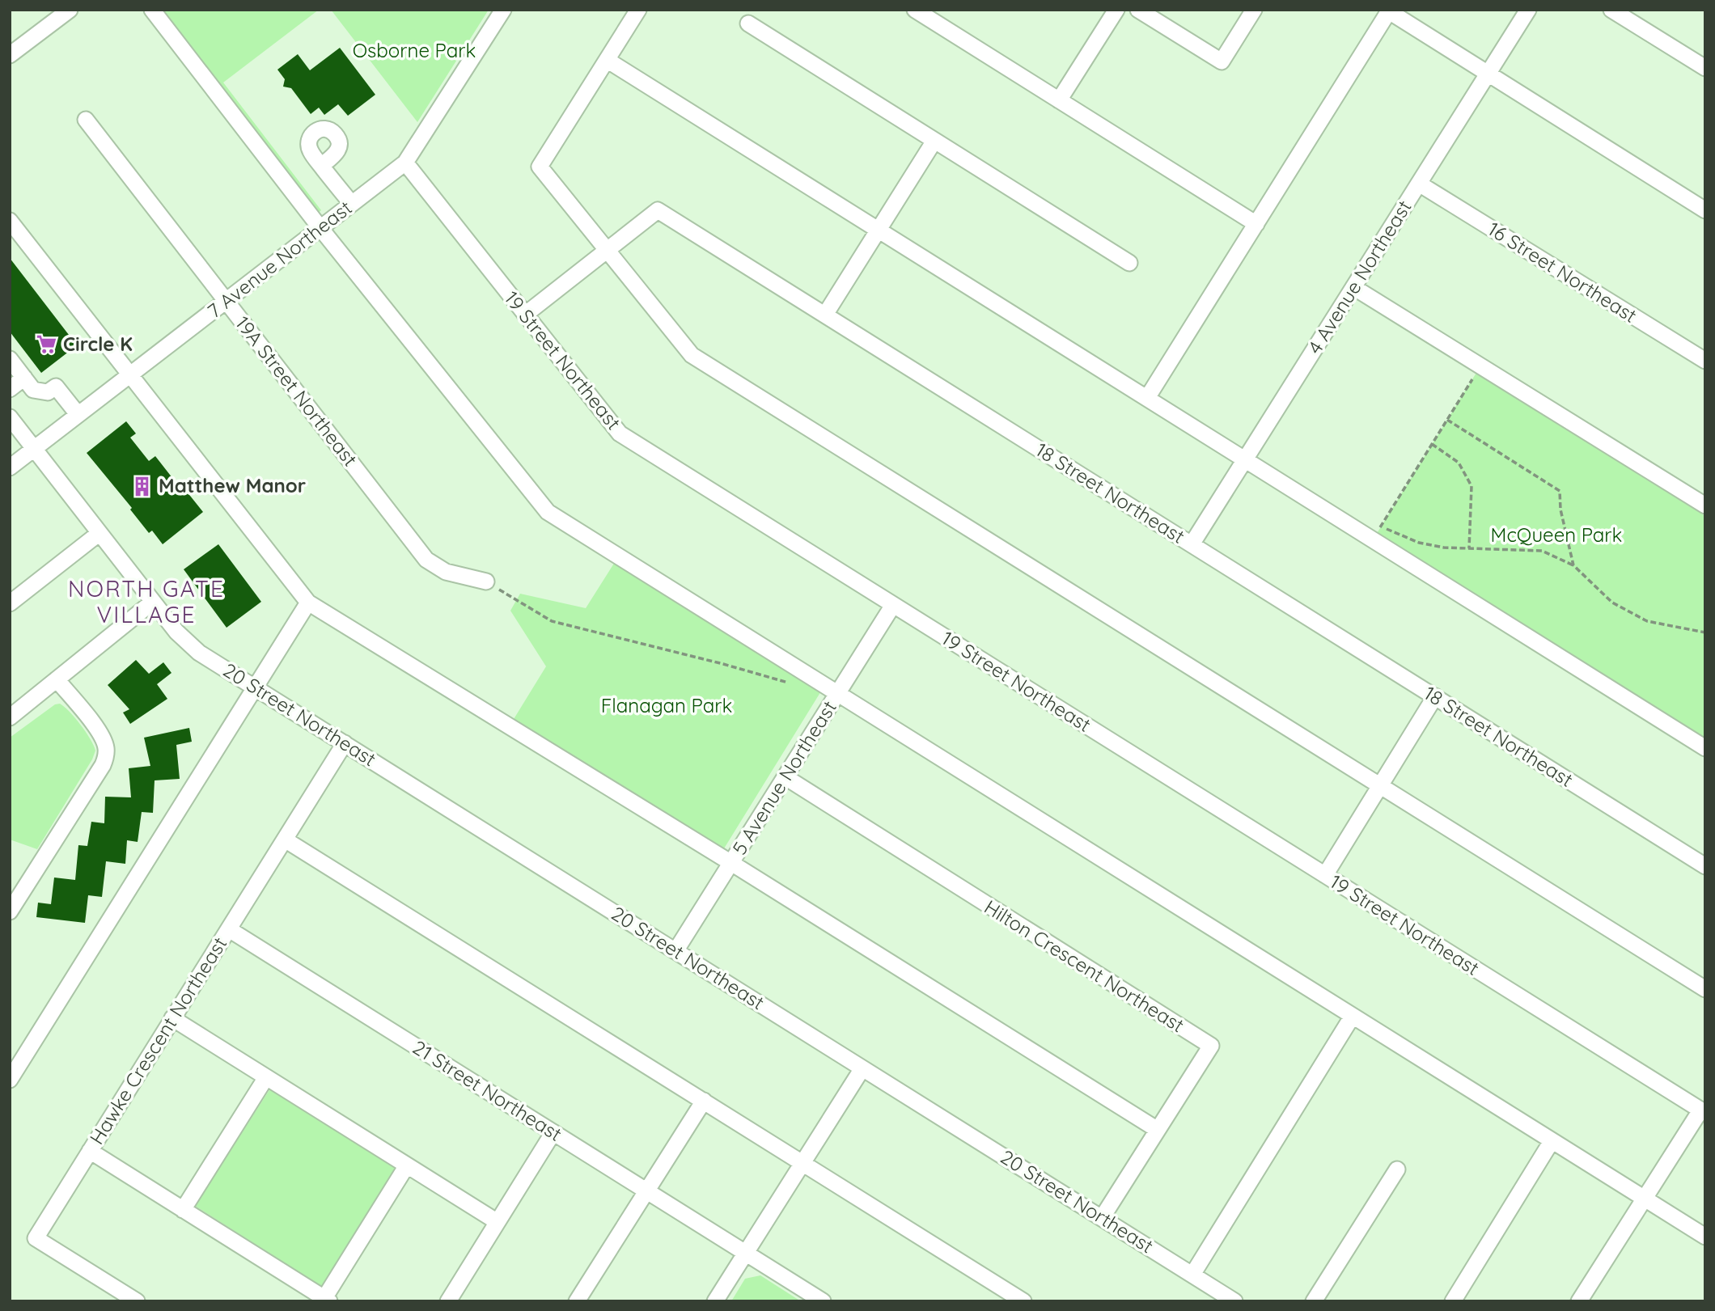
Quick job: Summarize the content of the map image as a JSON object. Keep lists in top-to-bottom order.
{
  "streets": {
    "street": [
      "7 Avenue Northeast",
      "16 Street Northeast",
      "4 Avenue Northeast",
      "19 Street Northeast",
      "19A Street Northeast",
      "18 Street Northeast",
      "20 Street Northeast",
      "5 Avenue Northeast",
      "Hilton Crescent Northeast",
      "Hawke Crescent Northeast",
      "21 Street Northeast"
    ]
  },
  "crossings": [
    ["7 Avenue Northeast", "19 Street Northeast"],
    ["7 Avenue Northeast", "19A Street Northeast"],
    ["7 Avenue Northeast", "20 Street Northeast"],
    ["16 Street Northeast", "4 Avenue Northeast"],
    ["4 Avenue Northeast", "18 Street Northeast"],
    ["19 Street Northeast", "18 Street Northeast"],
    ["19 Street Northeast", "5 Avenue Northeast"],
    ["20 Street Northeast", "5 Avenue Northeast"],
    ["20 Street Northeast", "Hilton Crescent Northeast"],
    ["20 Street Northeast", "Hawke Crescent Northeast"],
    ["5 Avenue Northeast", "Hilton Crescent Northeast"],
    ["Hawke Crescent Northeast", "21 Street Northeast"]
  ],
  "districts": ["NORTH GATE VILLAGE"],
  "parks": ["Osborne Park", "McQueen Park", "Flanagan Park"],
  "places": {
    "supermarket": ["Circle K"],
    "building": ["Matthew Manor"]
  }
}
